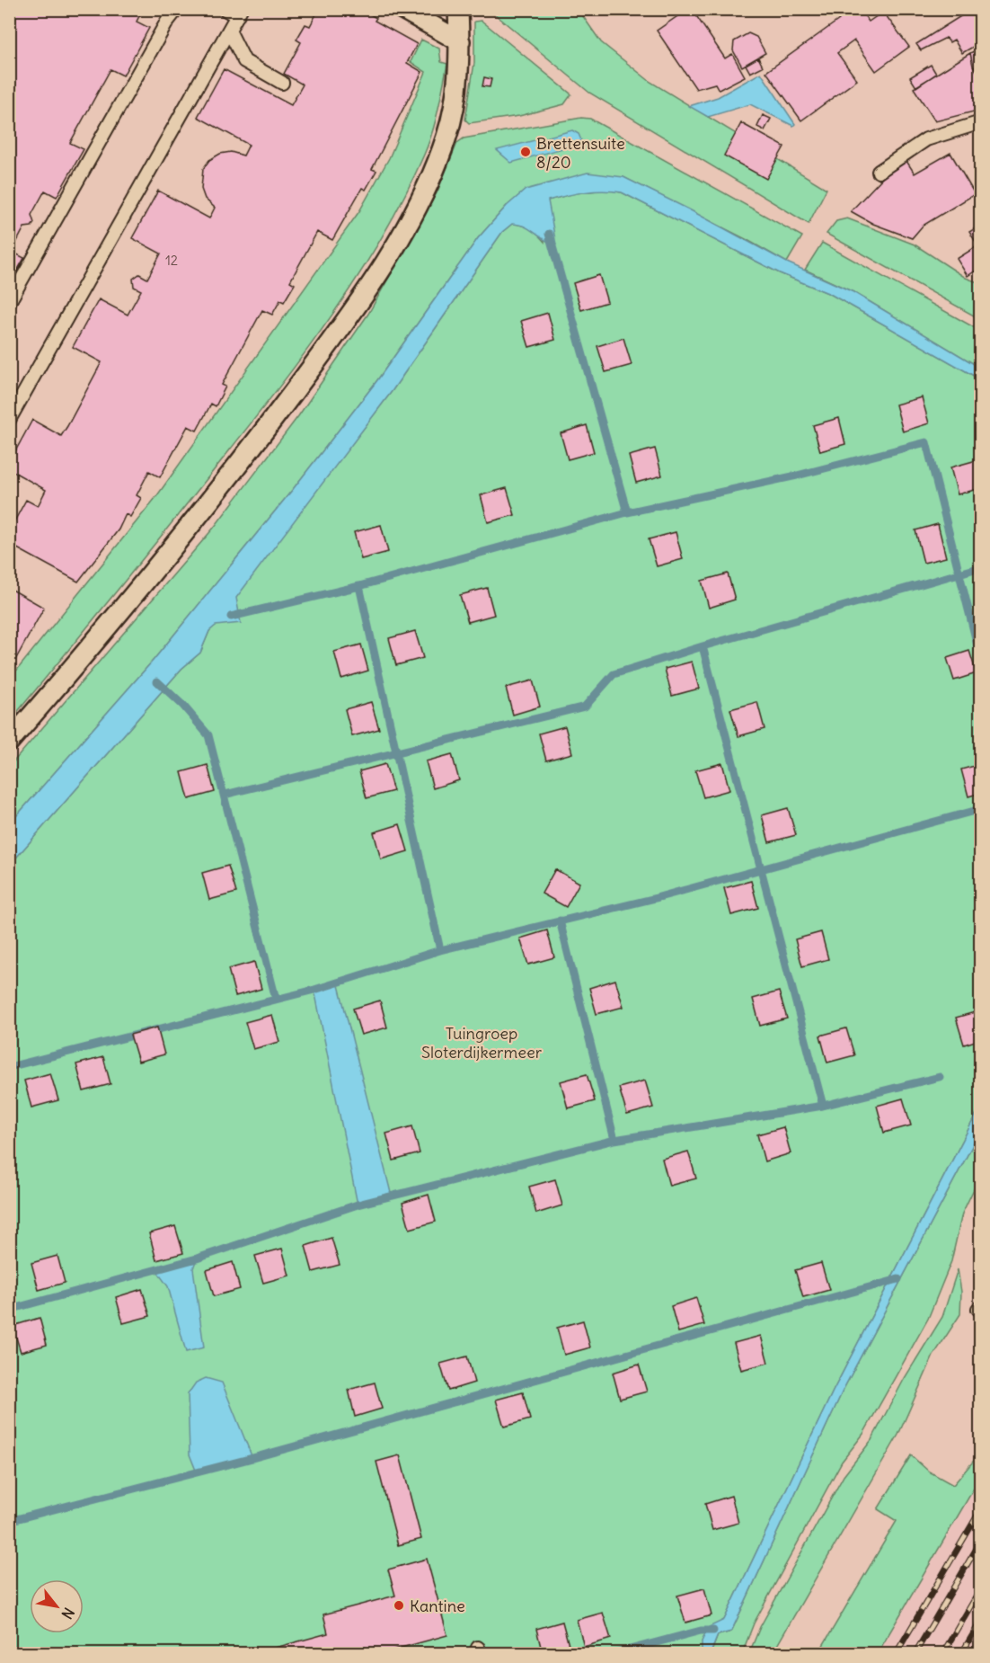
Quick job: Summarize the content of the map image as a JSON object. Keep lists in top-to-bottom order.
{
  "parks": ["Tuingroep Sloterdijkermeer"],
  "places": ["Brettensuite 8/20", "Kantine"],
  "house_numbers": ["12"],
  "north": "bottom right"
}
